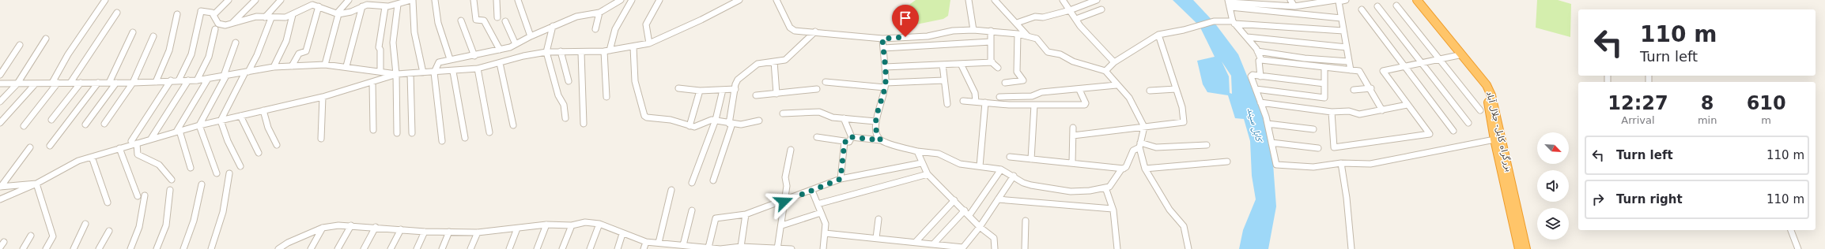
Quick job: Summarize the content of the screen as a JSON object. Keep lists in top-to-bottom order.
{
  "streets": {
    "highway": ["بزرگراه کابل- جلال آباد"]
  },
  "water": ["کابل سيند"],
  "north": "bottom right",
  "page": {
    "turn": ["110 m", "Turn left"],
    "eta": [
      "12:27",
      "Arrival",
      "8",
      "min",
      "610",
      "m"
    ],
    "list": [
      {
        "name": "Turn left",
        "value": "110 m"
      },
      {
        "name": "Turn right",
        "value": "110 m"
      }
    ]
  }
}
